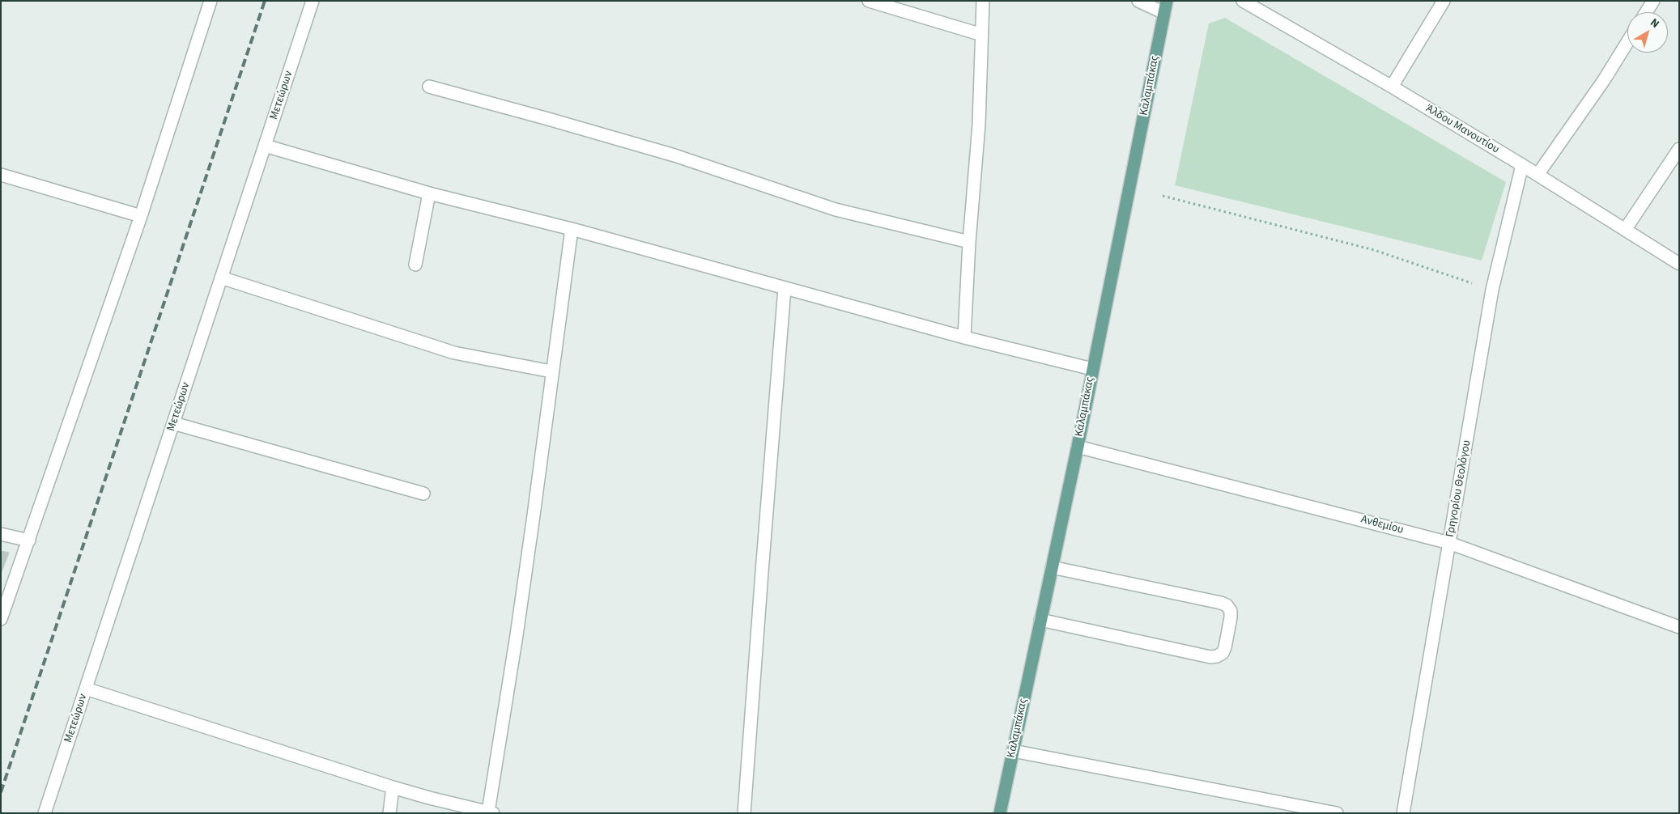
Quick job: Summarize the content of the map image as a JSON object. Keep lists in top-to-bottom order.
{
  "streets": {
    "main road": ["Καλαμπάκας"],
    "street": [
      "Μετεώρων",
      "Άλδου Μανουτίου",
      "Γρηγορίου Θεολόγου",
      "Ανθεμίου"
    ]
  },
  "crossings": [
    ["Καλαμπάκας", "Ανθεμίου"],
    ["Άλδου Μανουτίου", "Γρηγορίου Θεολόγου"],
    ["Γρηγορίου Θεολόγου", "Ανθεμίου"]
  ],
  "north": "top right"
}
